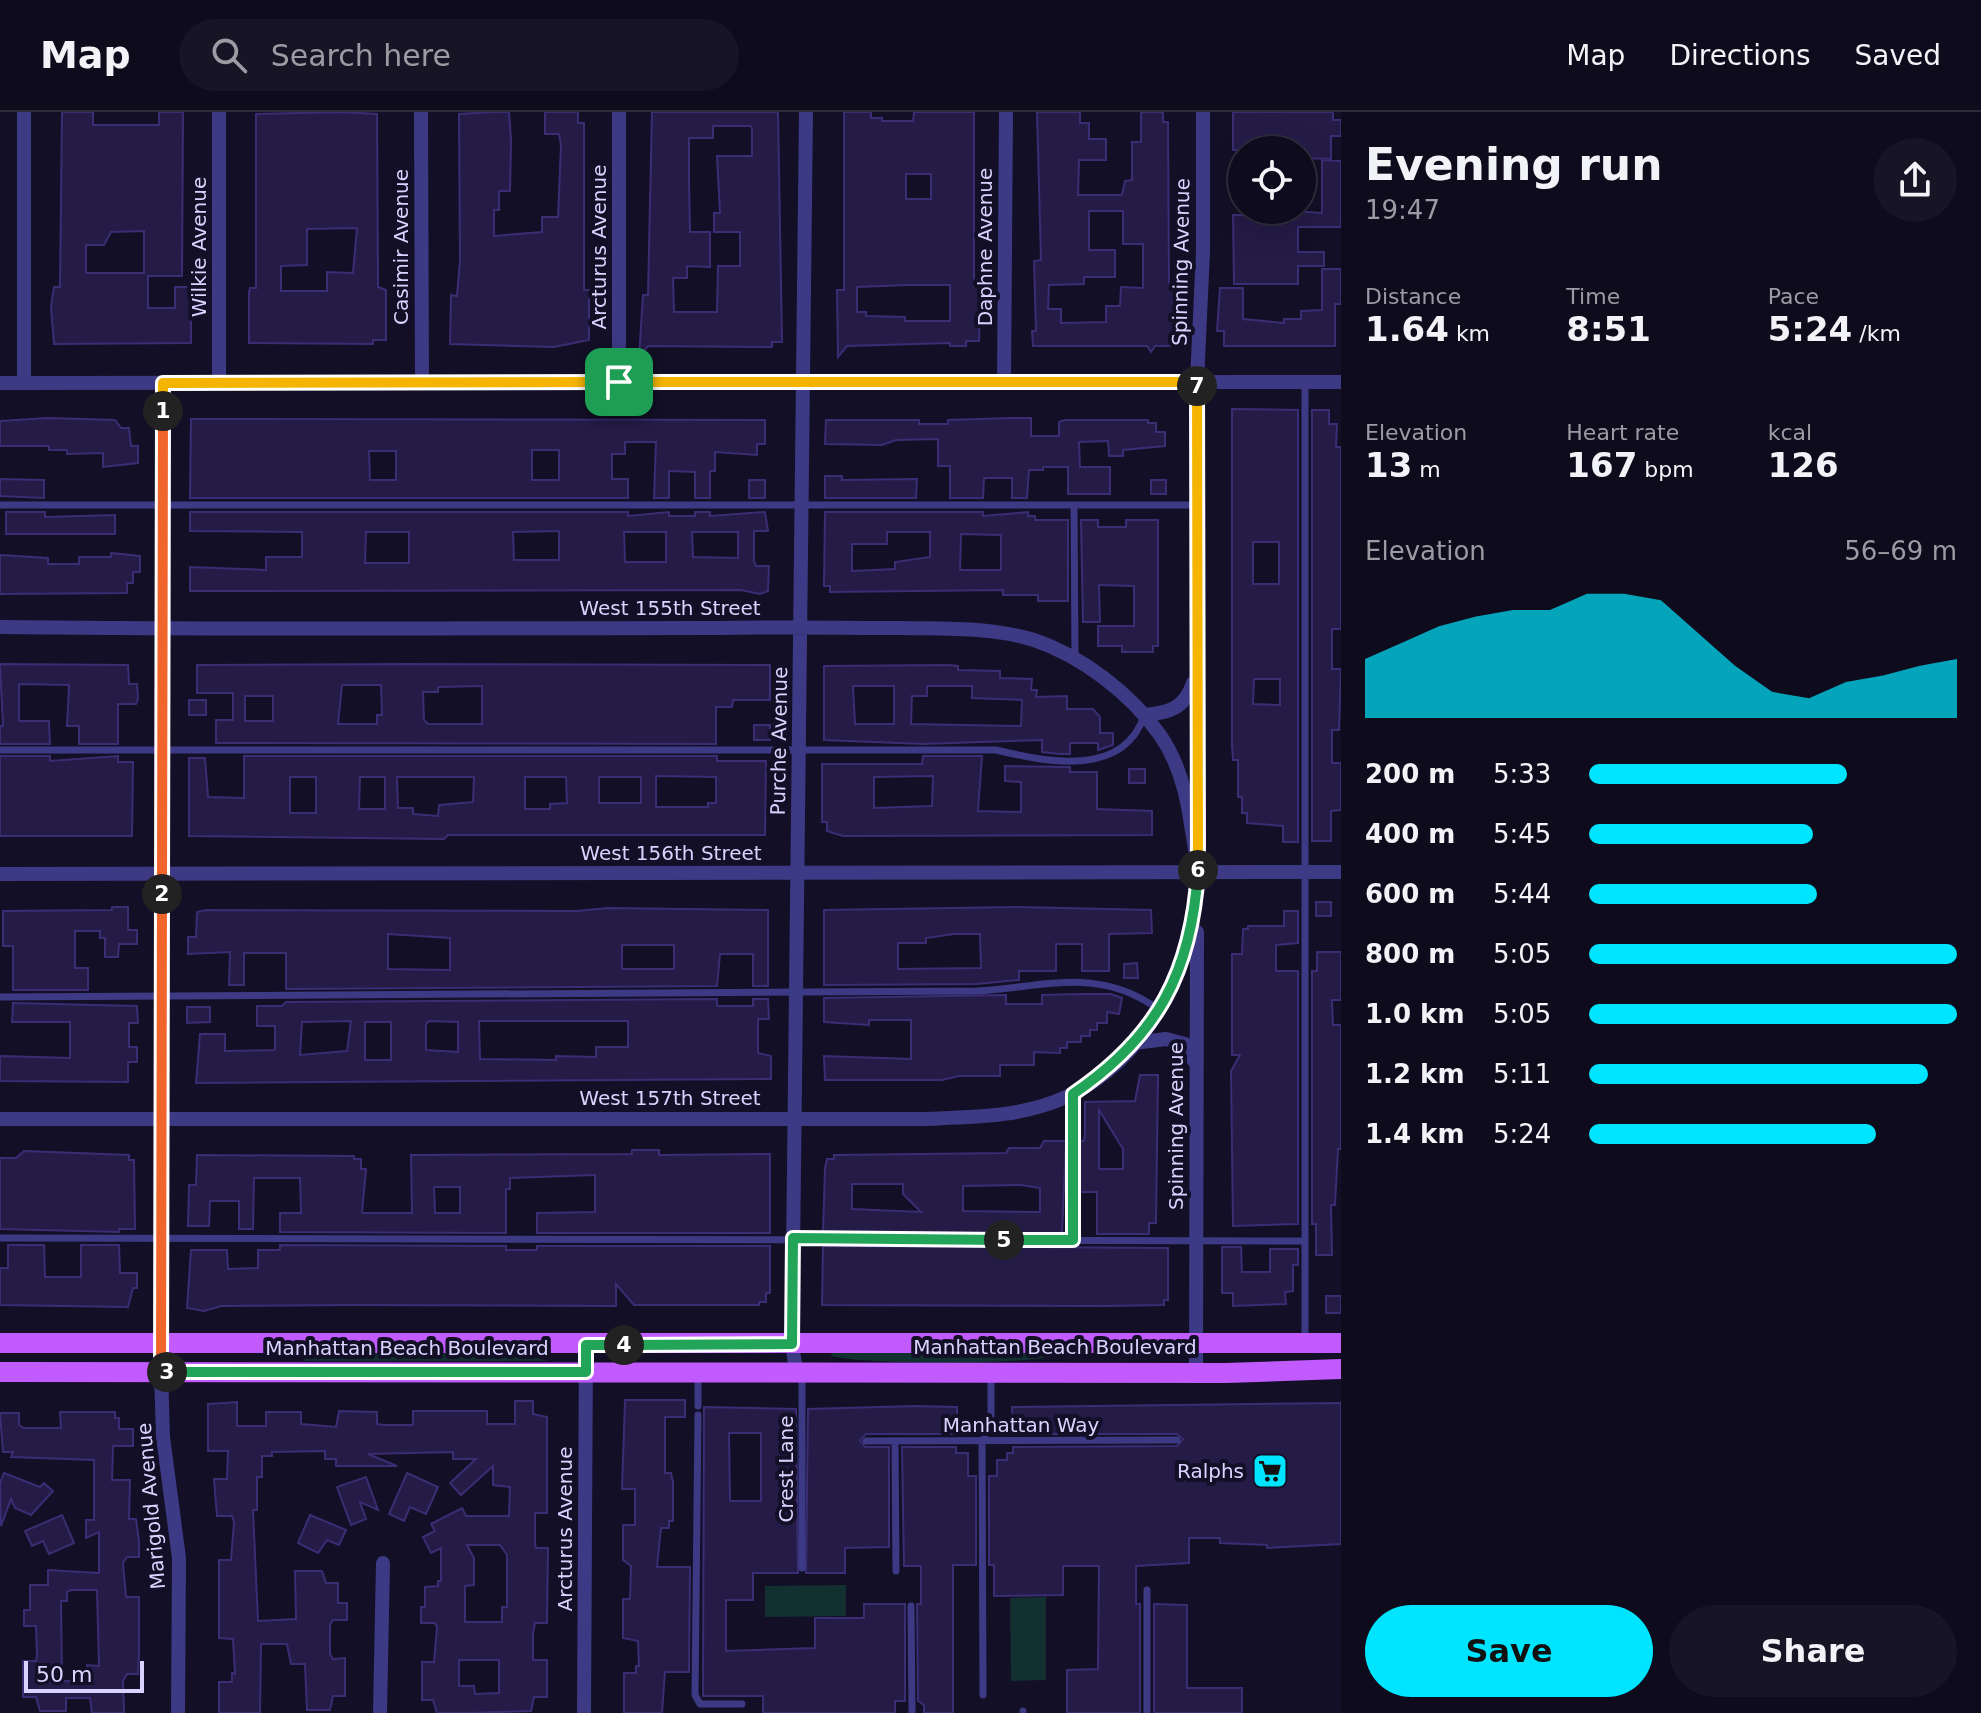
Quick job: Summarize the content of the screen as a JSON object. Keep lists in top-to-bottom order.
{
  "streets": {
    "main road": ["Manhattan Beach Boulevard"],
    "street": [
      "Wilkie Avenue",
      "Casimir Avenue",
      "Arcturus Avenue",
      "Daphne Avenue",
      "Spinning Avenue",
      "West 155th Street",
      "Purche Avenue",
      "West 156th Street",
      "West 157th Street",
      "Marigold Avenue"
    ],
    "lane": ["Manhattan Way", "Crest Lane"]
  },
  "crossings": [
    ["Arcturus Avenue", "Manhattan Beach Boulevard"],
    ["Spinning Avenue", "West 155th Street"],
    ["Spinning Avenue", "West 156th Street"],
    ["Spinning Avenue", "West 157th Street"],
    ["Spinning Avenue", "Manhattan Beach Boulevard"],
    ["West 155th Street", "Purche Avenue"],
    ["West 155th Street", "West 156th Street"],
    ["West 155th Street", "West 157th Street"],
    ["West 155th Street", "Marigold Avenue"],
    ["Purche Avenue", "West 156th Street"],
    ["Purche Avenue", "West 157th Street"],
    ["Purche Avenue", "Manhattan Beach Boulevard"],
    ["Purche Avenue", "Crest Lane"],
    ["West 156th Street", "West 157th Street"],
    ["West 156th Street", "Marigold Avenue"],
    ["West 157th Street", "Marigold Avenue"],
    ["Manhattan Beach Boulevard", "Crest Lane"],
    ["Manhattan Beach Boulevard", "Marigold Avenue"]
  ],
  "places": {
    "supermarket": ["Ralphs"]
  },
  "scale_bar": "50 m",
  "page": {
    "header": "Map",
    "search": "Search here",
    "nav": ["Map", "Directions", "Saved"],
    "heading": ["Evening run", "19:47"],
    "stats": [
      ["Distance", "1.64 km"],
      ["Time", "8:51"],
      ["Pace", "5:24 /km"],
      ["Elevation", "13 m"],
      ["Heart rate", "167 bpm"],
      ["kcal", "126"]
    ],
    "pins": [
      "7",
      "1",
      "6",
      "2",
      "5",
      "4",
      "3"
    ],
    "chart": ["Elevation", "56–69 m"],
    "list": [
      {
        "name": "200 m",
        "note": "5:33"
      },
      {
        "name": "400 m",
        "note": "5:45"
      },
      {
        "name": "600 m",
        "note": "5:44"
      },
      {
        "name": "800 m",
        "note": "5:05"
      },
      {
        "name": "1.0 km",
        "note": "5:05"
      },
      {
        "name": "1.2 km",
        "note": "5:11"
      },
      {
        "name": "1.4 km",
        "note": "5:24"
      }
    ],
    "buttons": ["Save", "Share"],
    "scale": "50 m"
  }
}
